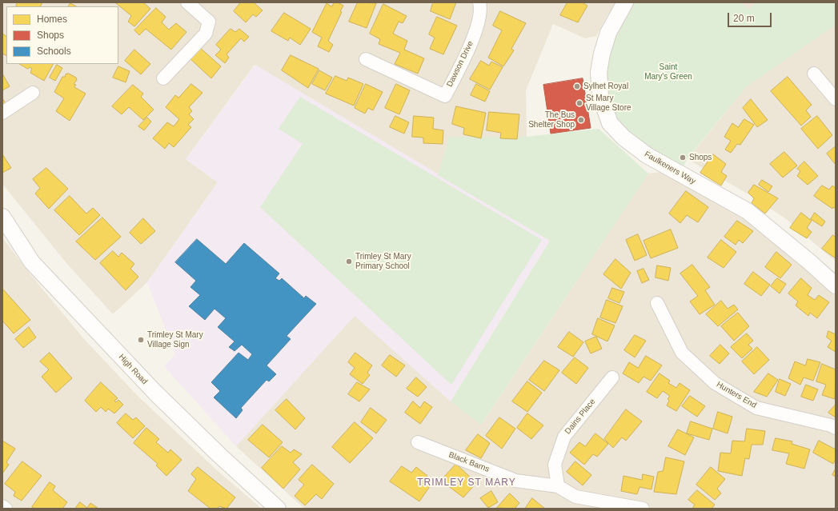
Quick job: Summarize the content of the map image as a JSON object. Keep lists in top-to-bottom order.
{
  "streets": {
    "street": [
      "Dawson Drive",
      "Faulkeners Way",
      "High Road",
      "Hunters End",
      "Dains Place",
      "Black Barns"
    ]
  },
  "crossings": [
    ["Dains Place", "Black Barns"]
  ],
  "districts": ["TRIMLEY ST MARY"],
  "parks": ["Saint Mary's Green"],
  "places": [
    "Sylhet Royal",
    "St Mary Village Store",
    "The Bus Shelter Shop",
    "Shops",
    "Trimley St Mary Primary School",
    "Trimley St Mary Village Sign"
  ],
  "legend": ["Homes", "Shops", "Schools"],
  "scale_bar": "20 m"
}
